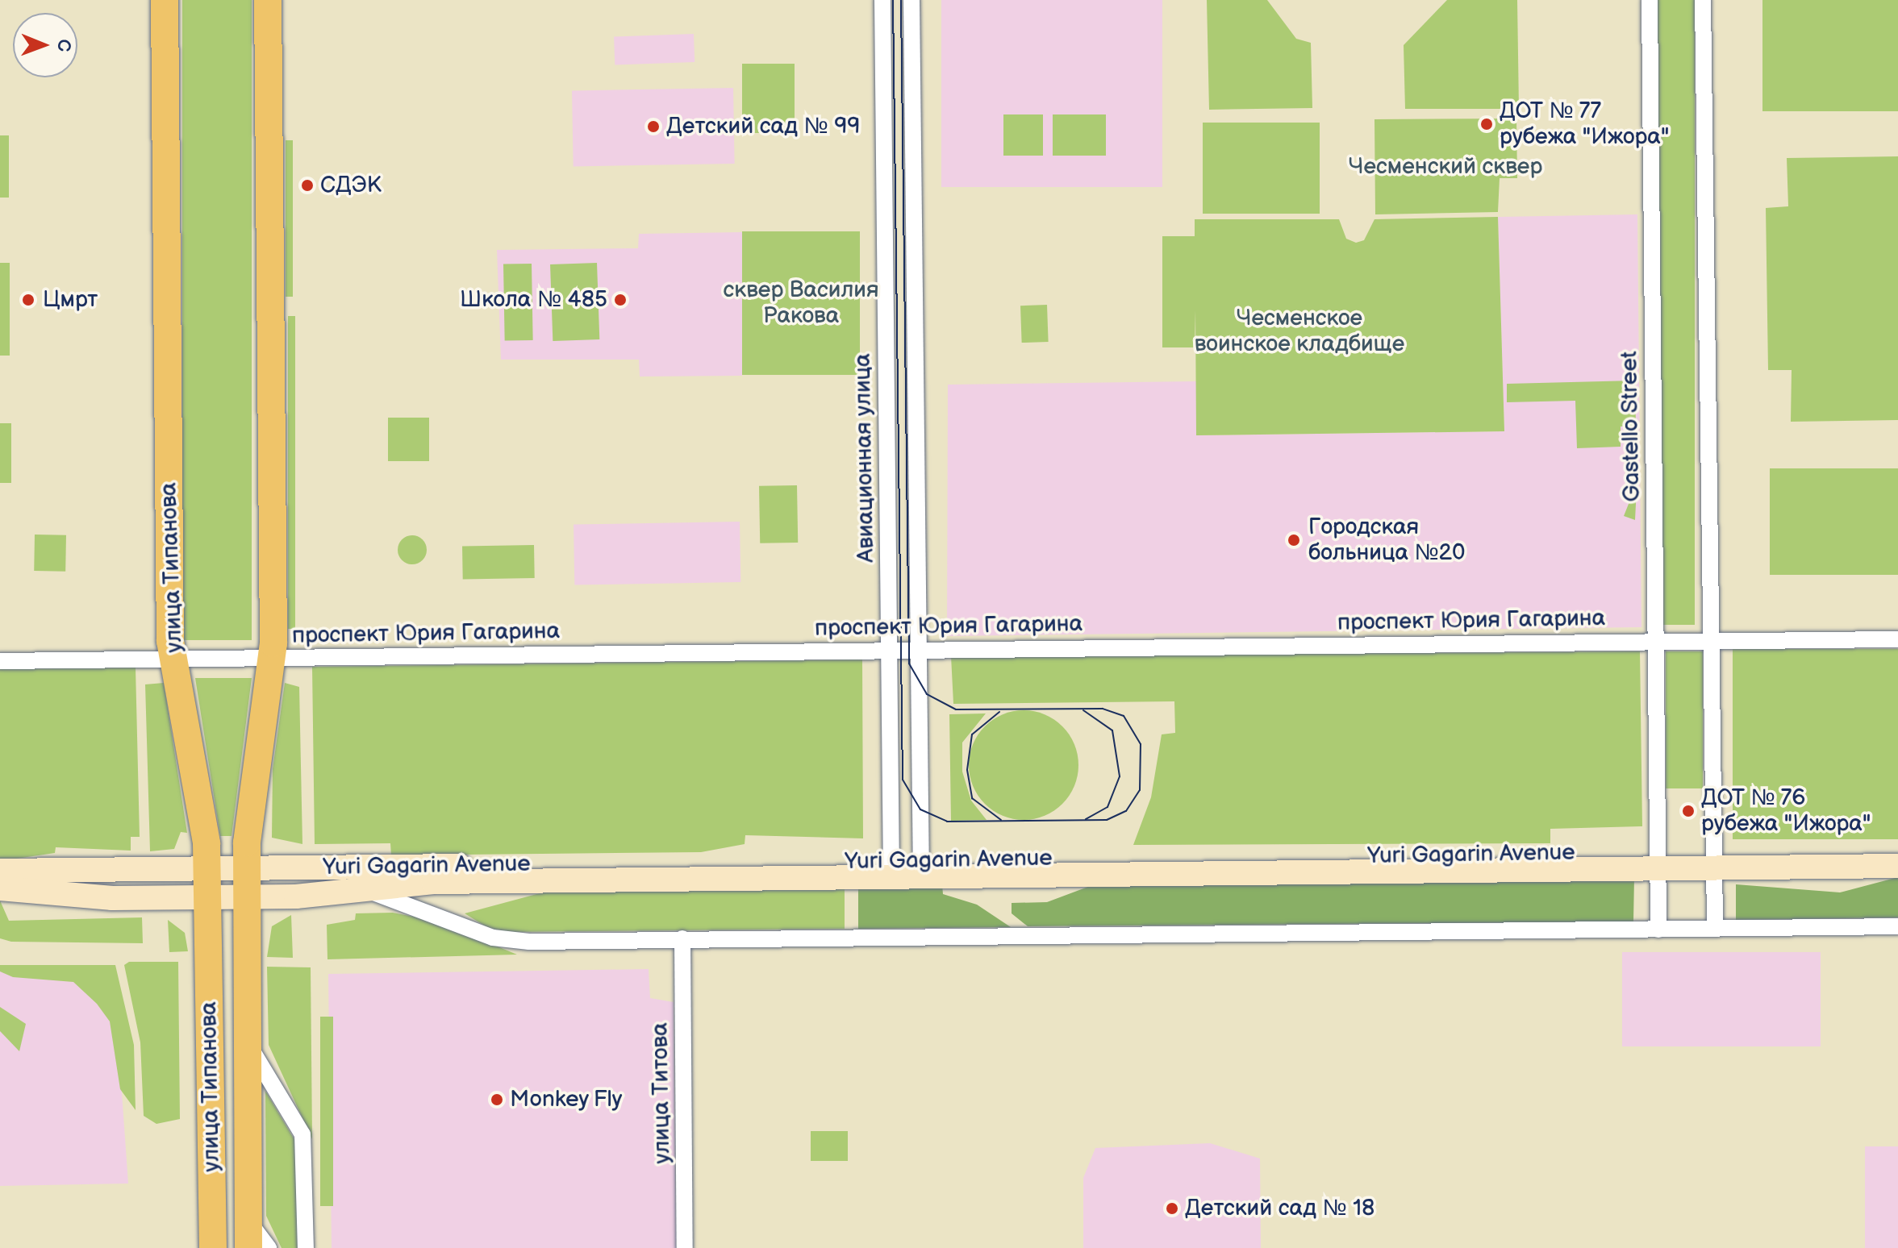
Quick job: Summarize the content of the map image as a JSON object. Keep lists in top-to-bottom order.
{
  "streets": {
    "main road": ["улица Типанова", "Yuri Gagarin Avenue"],
    "street": [
      "Gastello Street",
      "Авиационная улица",
      "проспект Юрия Гагарина",
      "улица Титова"
    ]
  },
  "crossings": [
    ["Gastello Street", "проспект Юрия Гагарина"],
    ["Gastello Street", "Yuri Gagarin Avenue"],
    ["Авиационная улица", "проспект Юрия Гагарина"],
    ["Авиационная улица", "Yuri Gagarin Avenue"],
    ["улица Типанова", "проспект Юрия Гагарина"],
    ["улица Типанова", "Yuri Gagarin Avenue"],
    ["Yuri Gagarin Avenue", "улица Титова"]
  ],
  "parks": ["Чесменский сквер", "сквер Василия Ракова", "Чесменское воинское кладбище"],
  "places": [
    "ДОТ № 77 рубежа \"Ижора\"",
    "Детский сад № 99",
    "СДЭК",
    "Цмрт",
    "Школа № 485",
    "Городская больница №20",
    "ДОТ № 76 рубежа \"Ижора\"",
    "Monkey Fly",
    "Детский сад № 18"
  ],
  "north": "right"
}
